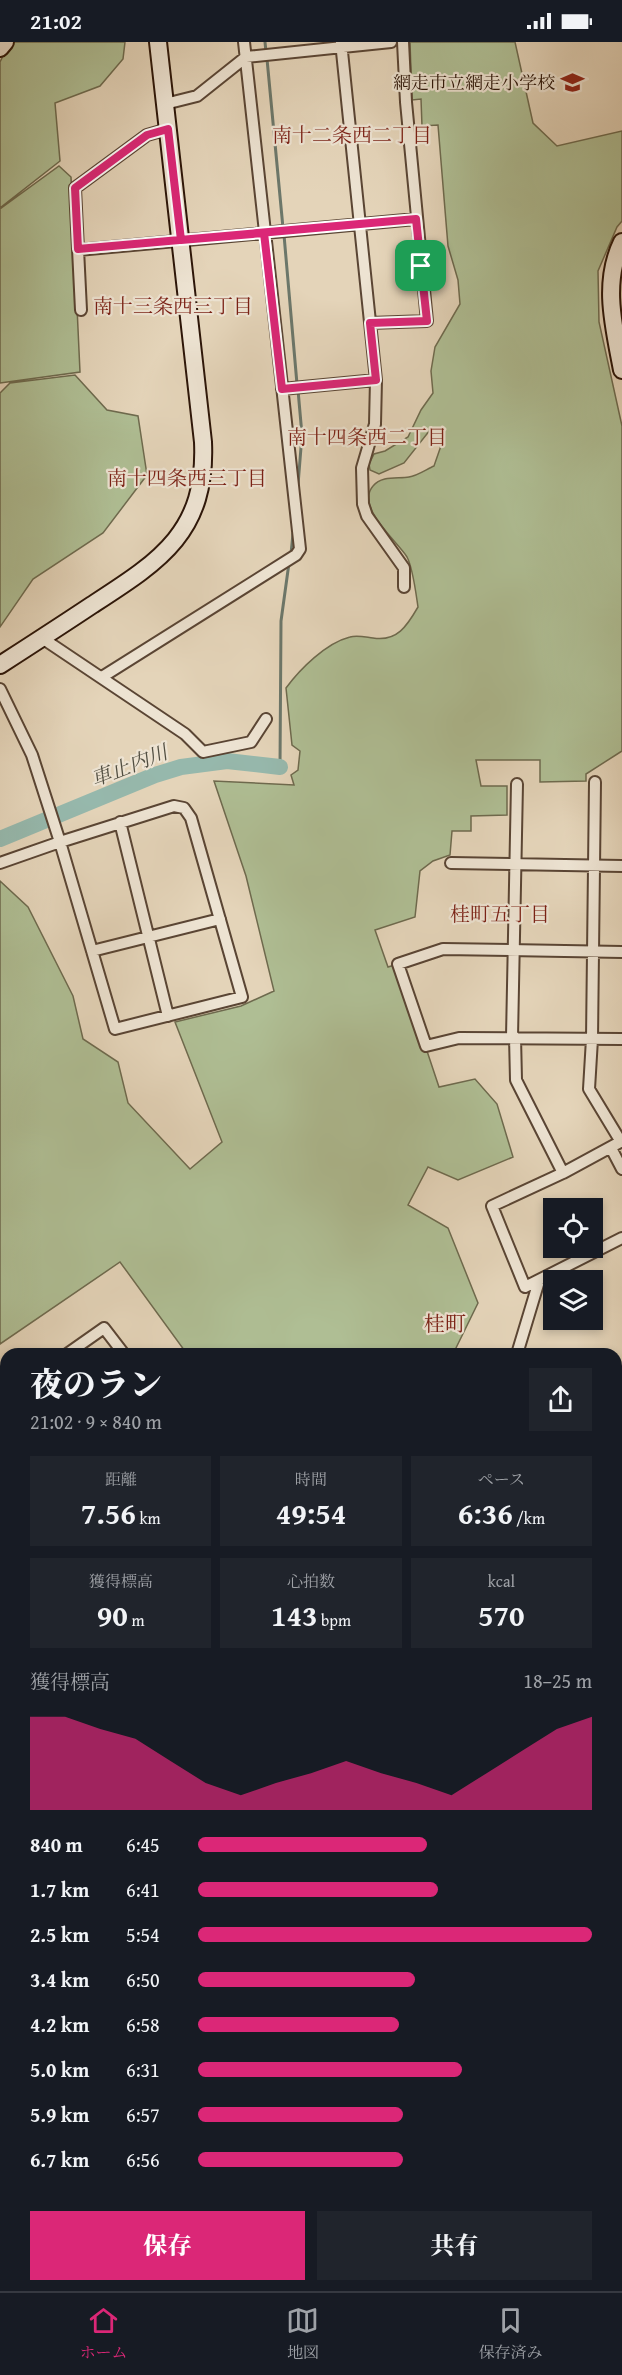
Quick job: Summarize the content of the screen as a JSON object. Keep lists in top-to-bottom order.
{
  "districts": [
    "南十二条西二丁目",
    "南十三条西三丁目",
    "南十四条西二丁目",
    "南十四条西三丁目",
    "桂町五丁目",
    "桂町"
  ],
  "water": ["車止内川"],
  "places": {
    "school or university": ["網走市立網走小学校"]
  },
  "page": {
    "status": "21:02",
    "heading": ["夜のラン", "21:02 · 9 × 840 m"],
    "stats": [
      ["距離", "7.56 km"],
      ["時間", "49:54"],
      ["ペース", "6:36 /km"],
      ["獲得標高", "90 m"],
      ["心拍数", "143 bpm"],
      ["kcal", "570"]
    ],
    "chart": ["獲得標高", "18–25 m"],
    "list": [
      {
        "name": "840 m",
        "note": "6:45"
      },
      {
        "name": "1.7 km",
        "note": "6:41"
      },
      {
        "name": "2.5 km",
        "note": "5:54"
      },
      {
        "name": "3.4 km",
        "note": "6:50"
      },
      {
        "name": "4.2 km",
        "note": "6:58"
      },
      {
        "name": "5.0 km",
        "note": "6:31"
      },
      {
        "name": "5.9 km",
        "note": "6:57"
      },
      {
        "name": "6.7 km",
        "note": "6:56"
      }
    ],
    "buttons": ["保存", "共有"],
    "tabs": ["ホーム", "地図", "保存済み"]
  }
}
